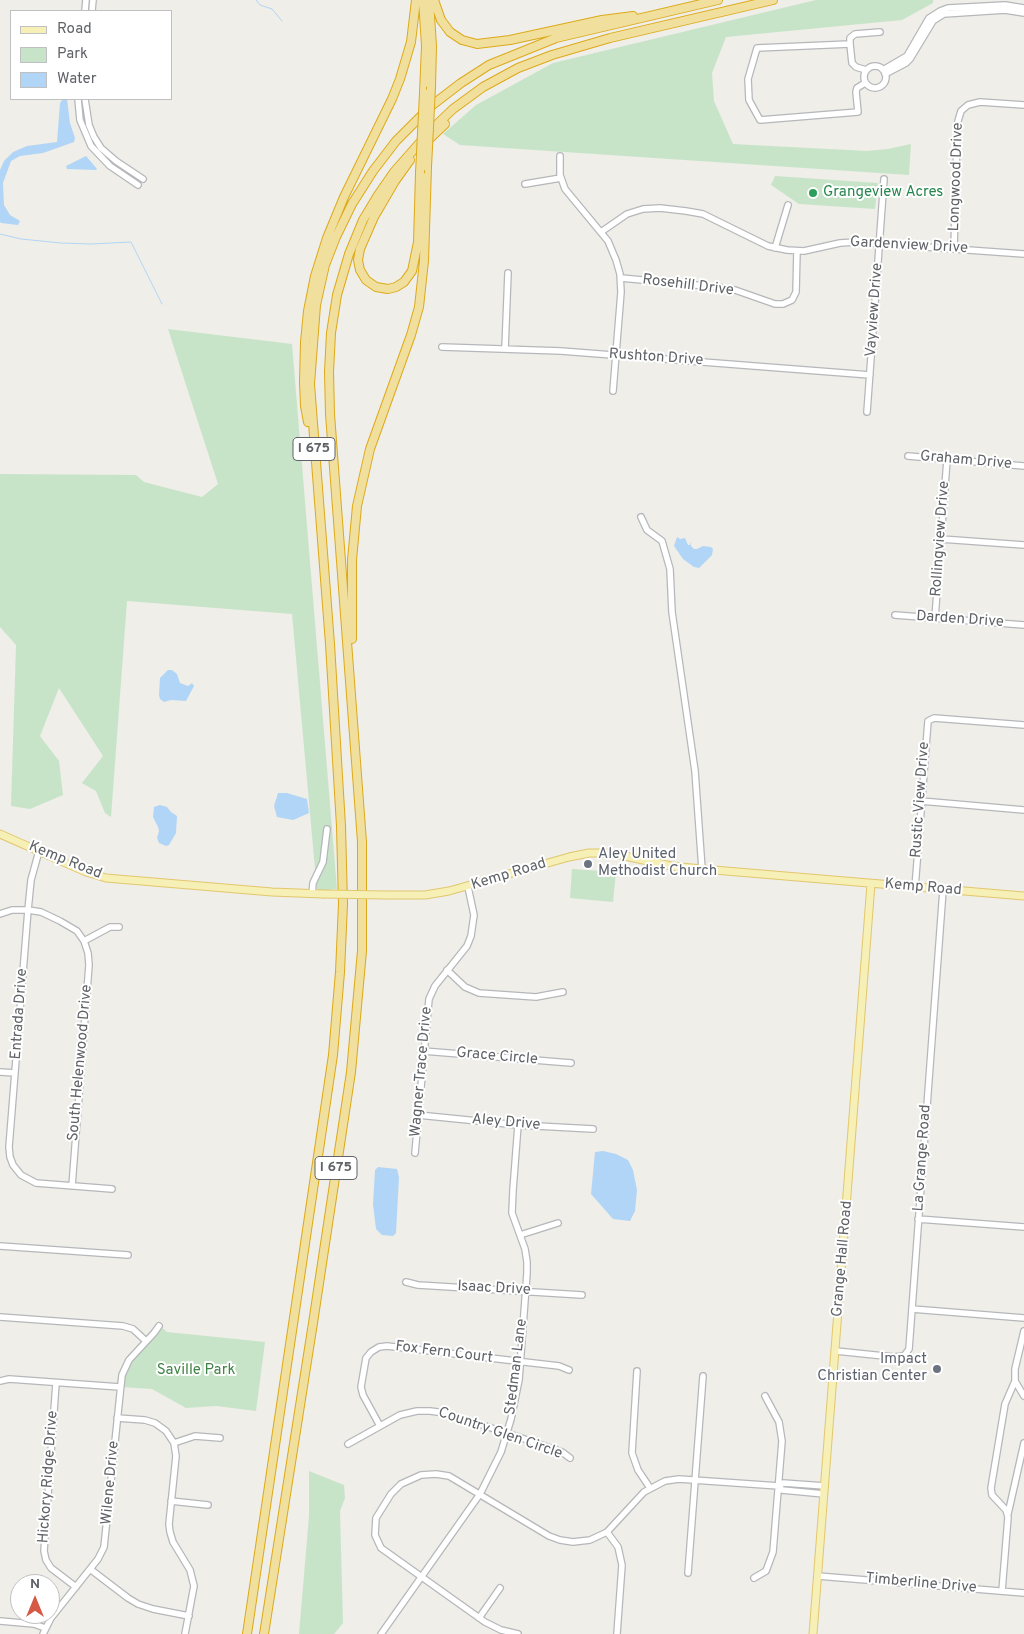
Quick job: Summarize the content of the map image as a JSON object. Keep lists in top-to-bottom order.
{
  "streets": {
    "highway": ["I 675"],
    "main road": ["Kemp Road", "Grange Hall Road"],
    "street": [
      "Longwood Drive",
      "Gardenview Drive",
      "Rosehill Drive",
      "Vayview Drive",
      "Rushton Drive",
      "Graham Drive",
      "Rollingview Drive",
      "Darden Drive",
      "Rustic View Drive",
      "Entrada Drive",
      "Grace Circle",
      "South Helenwood Drive",
      "Wagner Trace Drive",
      "Aley Drive",
      "La Grange Road",
      "Isaac Drive",
      "Fox Fern Court",
      "Stedman Lane",
      "Country Glen Circle",
      "Hickory Ridge Drive",
      "Wilene Drive",
      "Timberline Drive"
    ]
  },
  "crossings": [
    ["Longwood Drive", "Gardenview Drive"],
    ["Gardenview Drive", "Rosehill Drive"],
    ["Gardenview Drive", "Vayview Drive"],
    ["Vayview Drive", "Rushton Drive"],
    ["Graham Drive", "Rollingview Drive"],
    ["Rollingview Drive", "Darden Drive"],
    ["Rustic View Drive", "Kemp Road"],
    ["Kemp Road", "Entrada Drive"],
    ["Kemp Road", "Wagner Trace Drive"],
    ["Kemp Road", "La Grange Road"],
    ["Kemp Road", "Grange Hall Road"],
    ["Entrada Drive", "South Helenwood Drive"],
    ["Grace Circle", "Wagner Trace Drive"],
    ["Wagner Trace Drive", "Aley Drive"],
    ["Aley Drive", "Stedman Lane"],
    ["La Grange Road", "Grange Hall Road"],
    ["Grange Hall Road", "Timberline Drive"],
    ["Isaac Drive", "Stedman Lane"],
    ["Fox Fern Court", "Stedman Lane"],
    ["Fox Fern Court", "Country Glen Circle"],
    ["Stedman Lane", "Country Glen Circle"],
    ["Hickory Ridge Drive", "Wilene Drive"]
  ],
  "parks": ["Saville Park"],
  "places": ["Grangeview Acres", "Aley United Methodist Church", "Impact Christian Center"],
  "legend": ["Road", "Park", "Water"],
  "north": "top"
}
